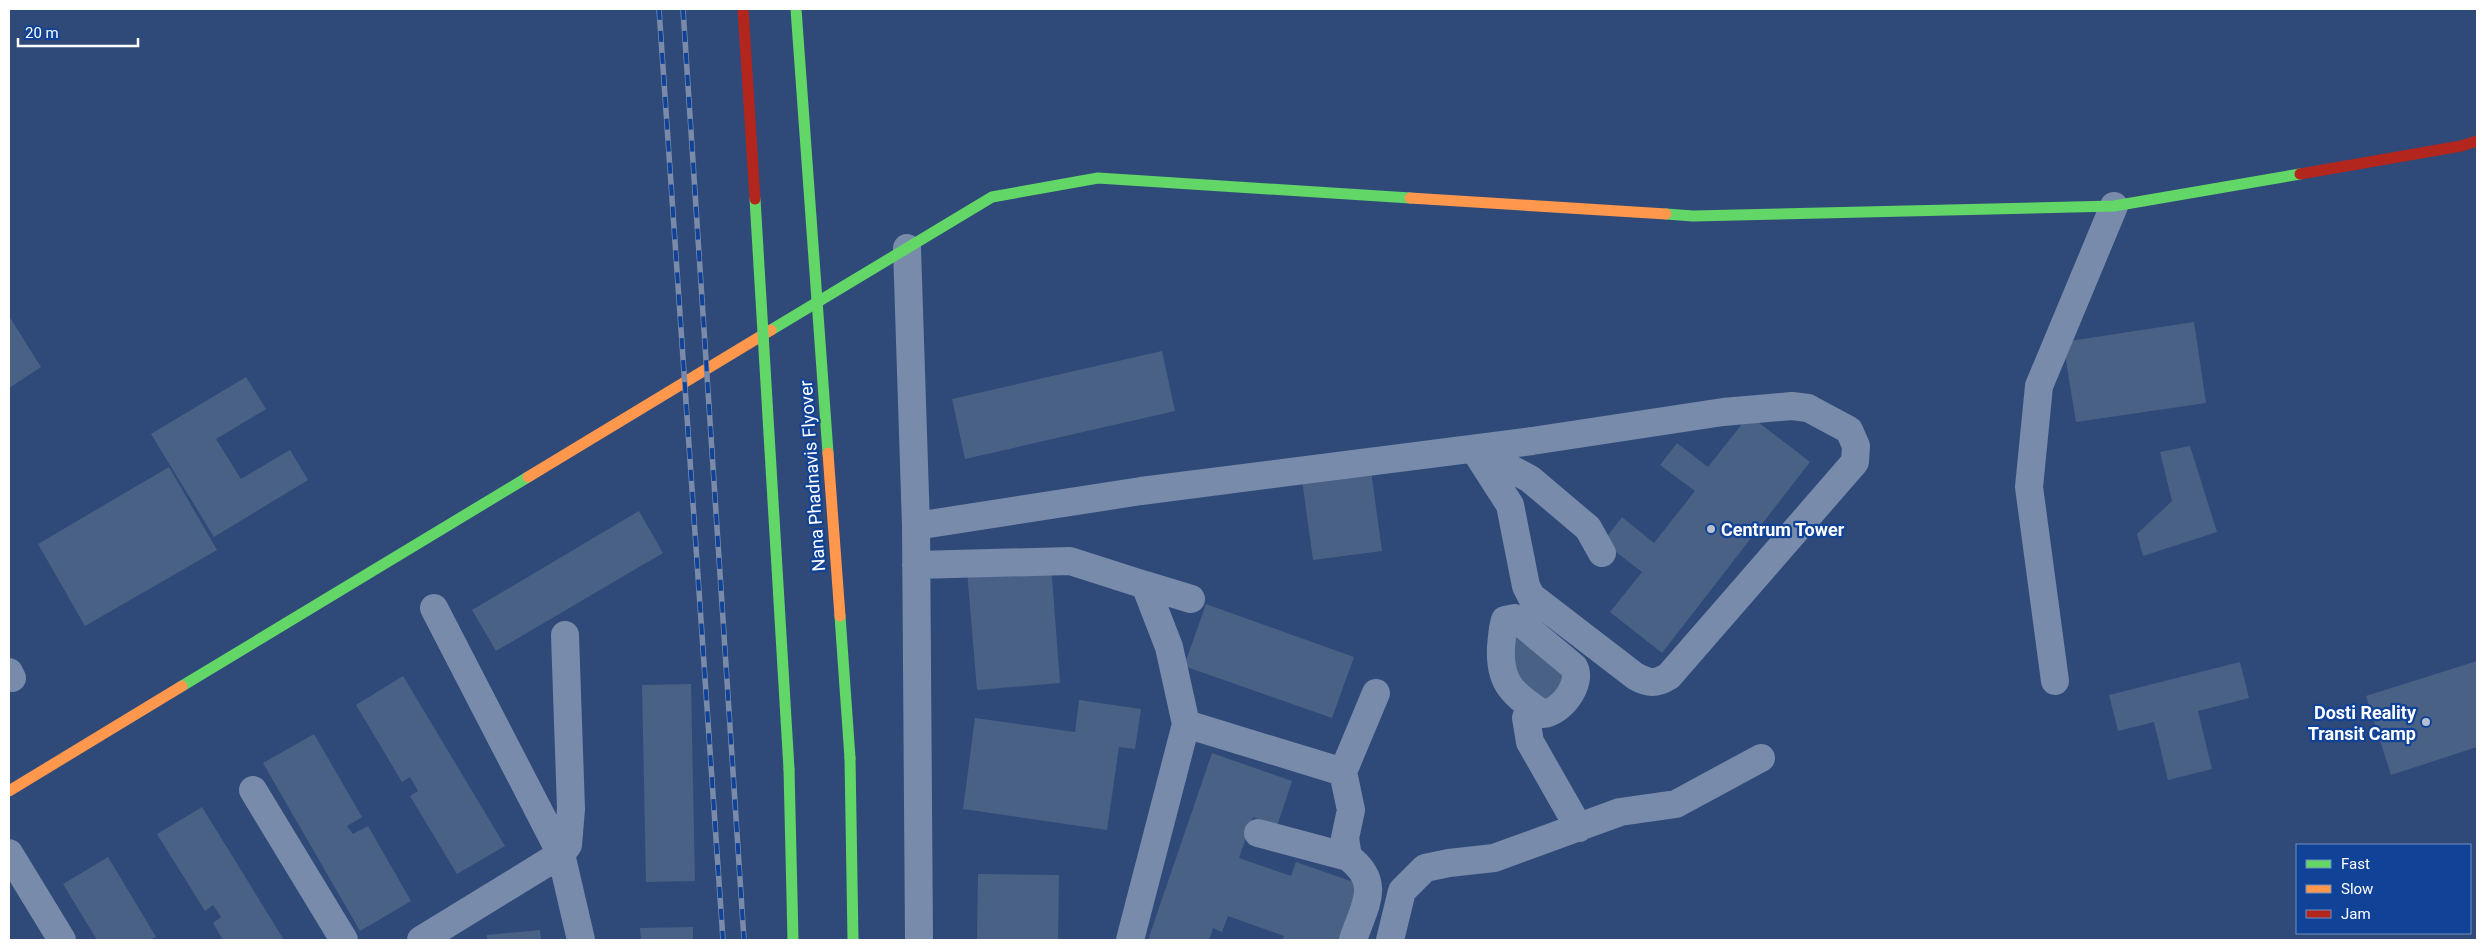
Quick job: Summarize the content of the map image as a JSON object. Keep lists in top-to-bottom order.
{
  "streets": {
    "street": ["Nana Phadnavis Flyover"]
  },
  "places": ["Centrum Tower", "Dosti Reality Transit Camp"],
  "legend": ["Fast", "Slow", "Jam"],
  "scale_bar": "20 m"
}
